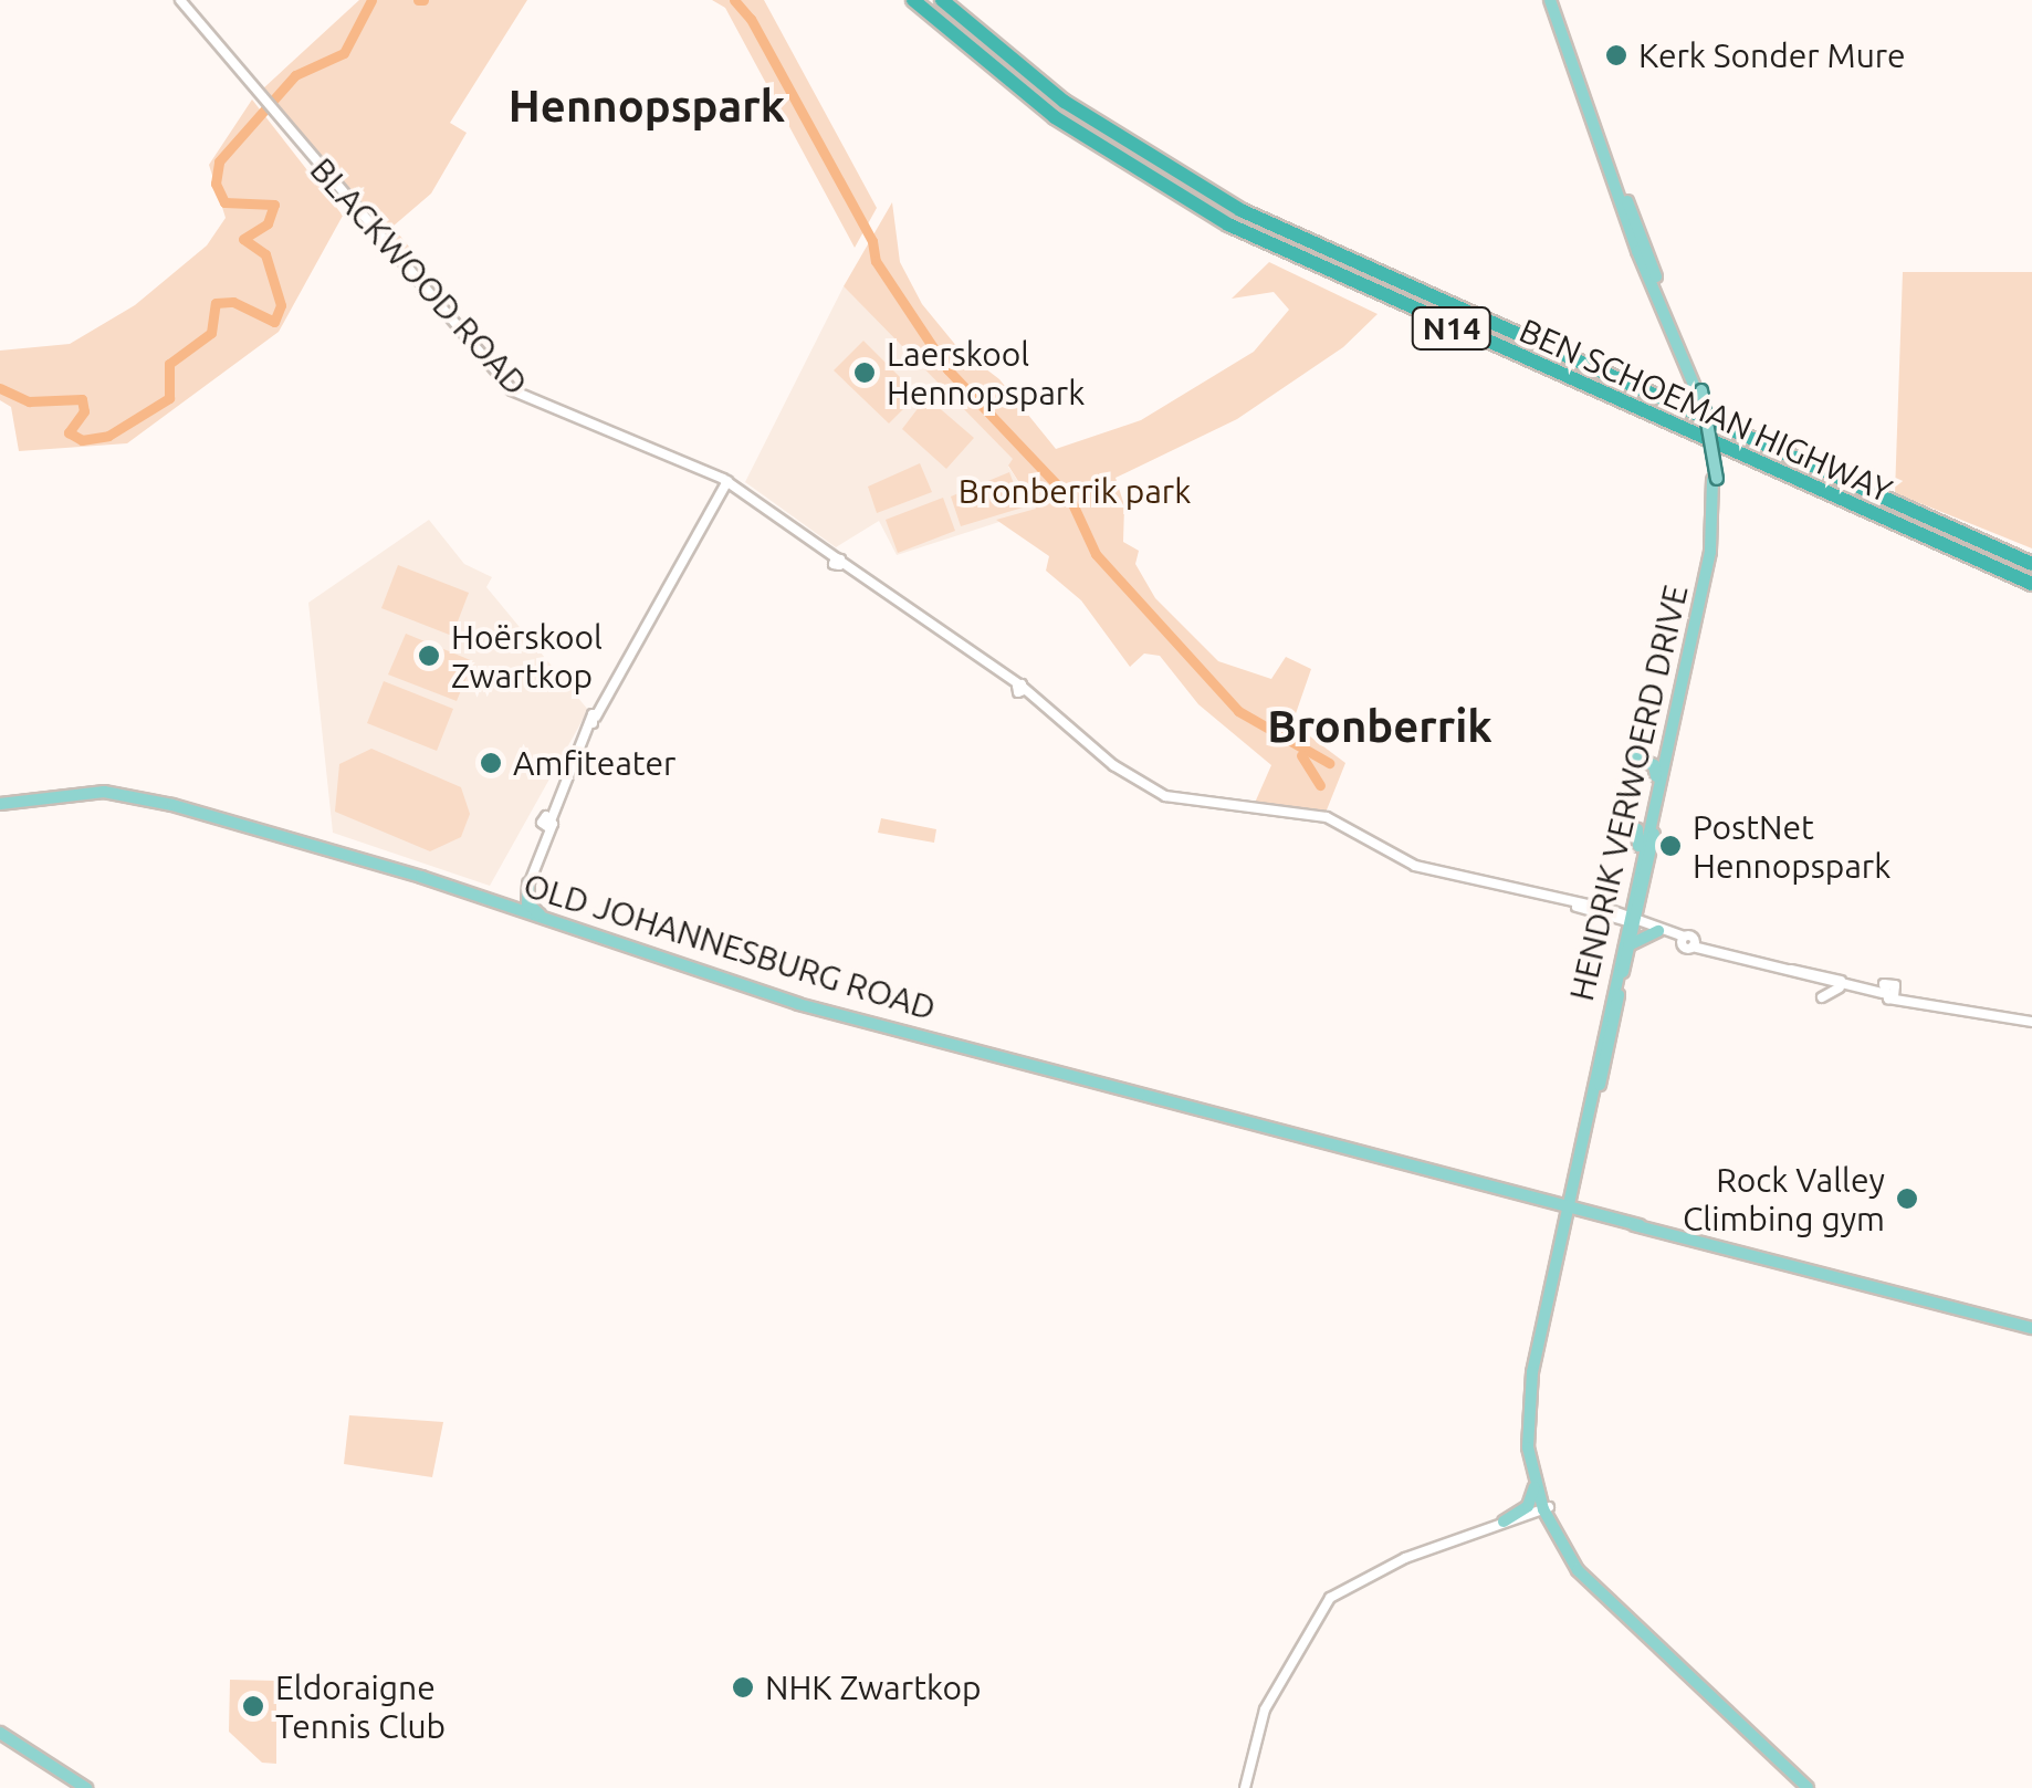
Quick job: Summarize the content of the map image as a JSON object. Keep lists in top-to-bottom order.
{
  "streets": {
    "highway": ["N14", "BEN SCHOEMAN HIGHWAY"],
    "main road": ["HENDRIK VERWOERD DRIVE", "OLD JOHANNESBURG ROAD"],
    "street": ["BLACKWOOD ROAD"]
  },
  "crossings": [
    ["HENDRIK VERWOERD DRIVE", "OLD JOHANNESBURG ROAD"]
  ],
  "districts": ["Hennopspark", "Bronberrik"],
  "parks": ["Bronberrik park"],
  "places": [
    "Kerk Sonder Mure",
    "Laerskool Hennopspark",
    "Hoërskool Zwartkop",
    "Amfiteater",
    "PostNet Hennopspark",
    "Rock Valley Climbing gym",
    "NHK Zwartkop",
    "Eldoraigne Tennis Club"
  ]
}
